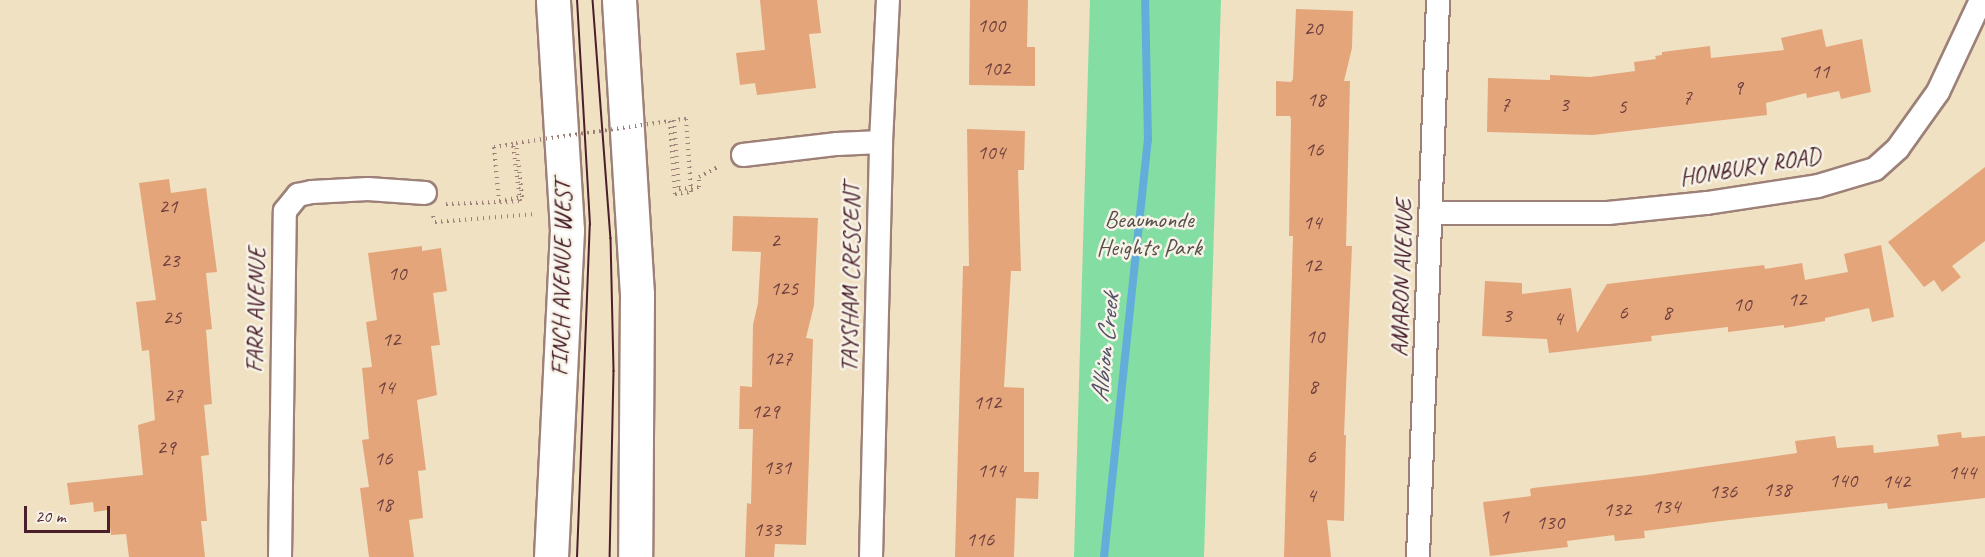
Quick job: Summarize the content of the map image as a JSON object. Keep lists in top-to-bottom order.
{
  "streets": {
    "main road": ["FINCH AVENUE WEST"],
    "street": [
      "HONBURY ROAD",
      "TAYSHAM CRESCENT",
      "AMARON AVENUE",
      "FARR AVENUE"
    ]
  },
  "crossings": [
    ["HONBURY ROAD", "AMARON AVENUE"]
  ],
  "water": ["Albion Creek"],
  "parks": ["Beaumonde Heights Park"],
  "house_numbers": [
    "100",
    "20",
    "102",
    "11",
    "9",
    "7",
    "18",
    "7",
    "3",
    "5",
    "16",
    "104",
    "21",
    "14",
    "2",
    "23",
    "12",
    "10",
    "125",
    "12",
    "10",
    "6",
    "8",
    "3",
    "25",
    "4",
    "10",
    "12",
    "127",
    "8",
    "14",
    "27",
    "112",
    "129",
    "29",
    "6",
    "16",
    "131",
    "114",
    "144",
    "140",
    "142",
    "138",
    "136",
    "4",
    "18",
    "134",
    "132",
    "1",
    "130",
    "133",
    "116"
  ],
  "scale_bar": "20 m"
}
